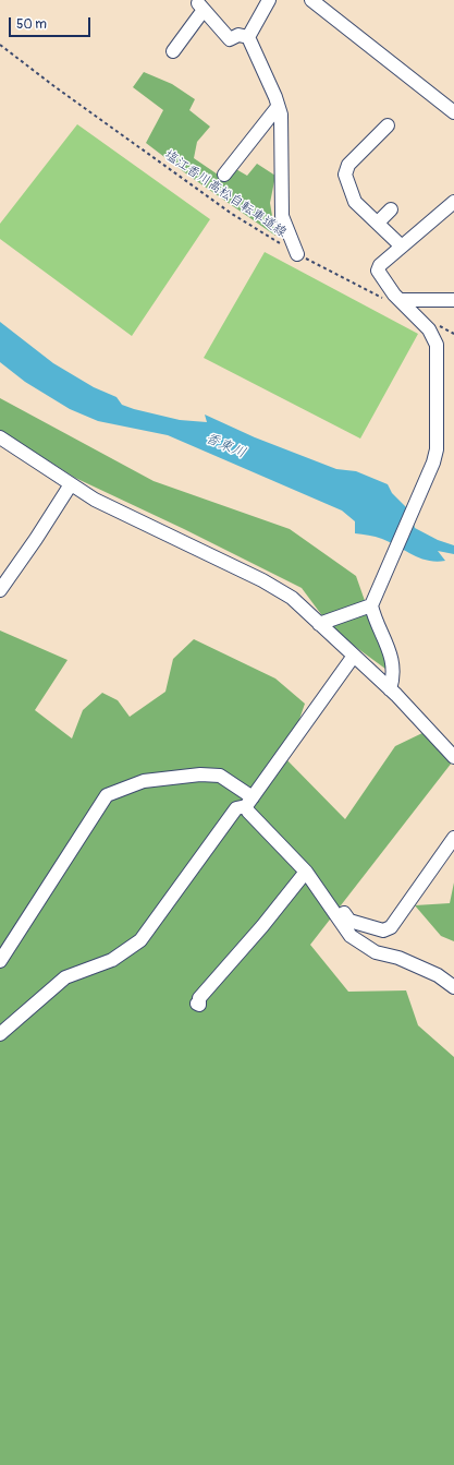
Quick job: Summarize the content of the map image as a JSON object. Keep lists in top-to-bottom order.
{
  "streets": {
    "path": ["塩江香川高松自転車道線"]
  },
  "water": ["香東川"],
  "scale_bar": "50 m"
}
